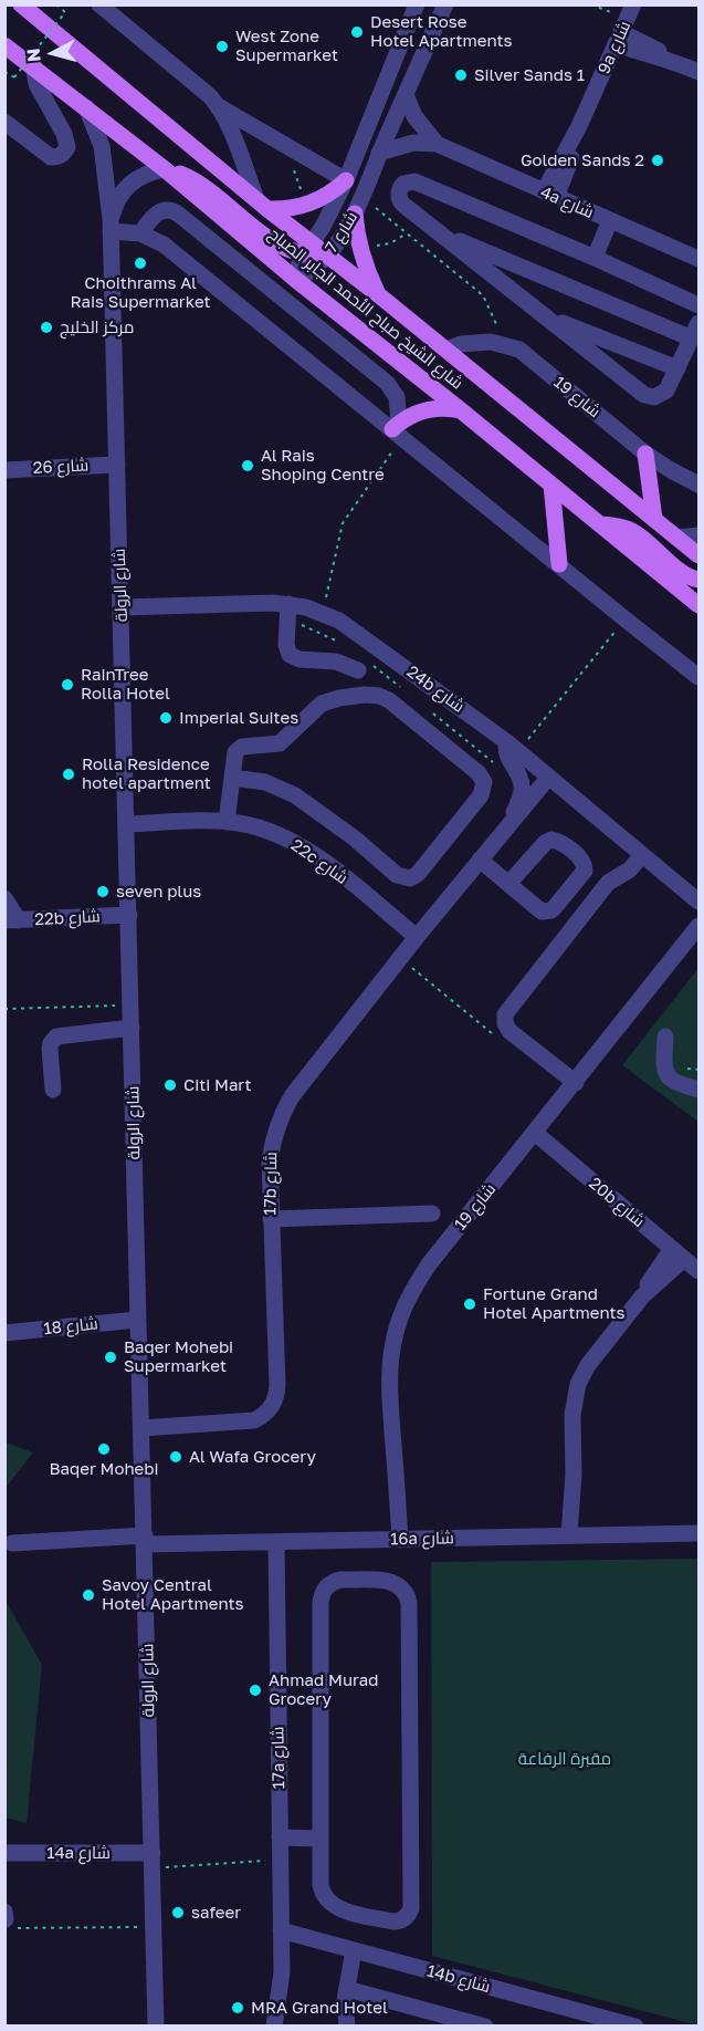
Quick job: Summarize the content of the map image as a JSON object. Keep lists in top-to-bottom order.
{
  "streets": {
    "main road": ["شارع الشيخ صباح الأحمد الجابر الصباح"],
    "street": [
      "9a شارع",
      "4a شارع",
      "شارع 7",
      "شارع 19",
      "شارع 26",
      "شارع الرولة",
      "24b شارع",
      "22c شارع",
      "22b شارع",
      "17b شارع",
      "20b شارع",
      "شارع 18",
      "16a شارع",
      "17a شارع",
      "14a شارع",
      "14b شارع"
    ]
  },
  "crossings": [
    ["9a شارع", "4a شارع"],
    ["4a شارع", "شارع 7"],
    ["شارع 7", "شارع الشيخ صباح الأحمد الجابر الصباح"],
    ["شارع الشيخ صباح الأحمد الجابر الصباح", "شارع 19"],
    ["شارع الشيخ صباح الأحمد الجابر الصباح", "شارع الرولة"],
    ["شارع 19", "20b شارع"],
    ["شارع 19", "16a شارع"],
    ["شارع 26", "شارع الرولة"],
    ["شارع الرولة", "24b شارع"],
    ["شارع الرولة", "22c شارع"],
    ["شارع الرولة", "22b شارع"],
    ["شارع الرولة", "17b شارع"],
    ["شارع الرولة", "شارع 18"],
    ["شارع الرولة", "16a شارع"],
    ["شارع الرولة", "14a شارع"],
    ["24b شارع", "17b شارع"],
    ["22c شارع", "17b شارع"],
    ["16a شارع", "17a شارع"],
    ["17a شارع", "14b شارع"]
  ],
  "parks": ["مقبرة الرفاعة"],
  "places": [
    "Desert Rose Hotel Apartments",
    "West Zone Supermarket",
    "Silver Sands 1",
    "Golden Sands 2",
    "Choithrams Al Rais Supermarket",
    "مركز الخليج",
    "Al Rais Shoping Centre",
    "RainTree Rolla Hotel",
    "Imperial Suites",
    "Rolla Residence hotel apartment",
    "seven plus",
    "Citi Mart",
    "Fortune Grand Hotel Apartments",
    "Baqer Mohebi Supermarket",
    "Baqer Mohebi",
    "Al Wafa Grocery",
    "Savoy Central Hotel Apartments",
    "Ahmad Murad Grocery",
    "safeer",
    "MRA Grand Hotel"
  ],
  "north": "left"
}
